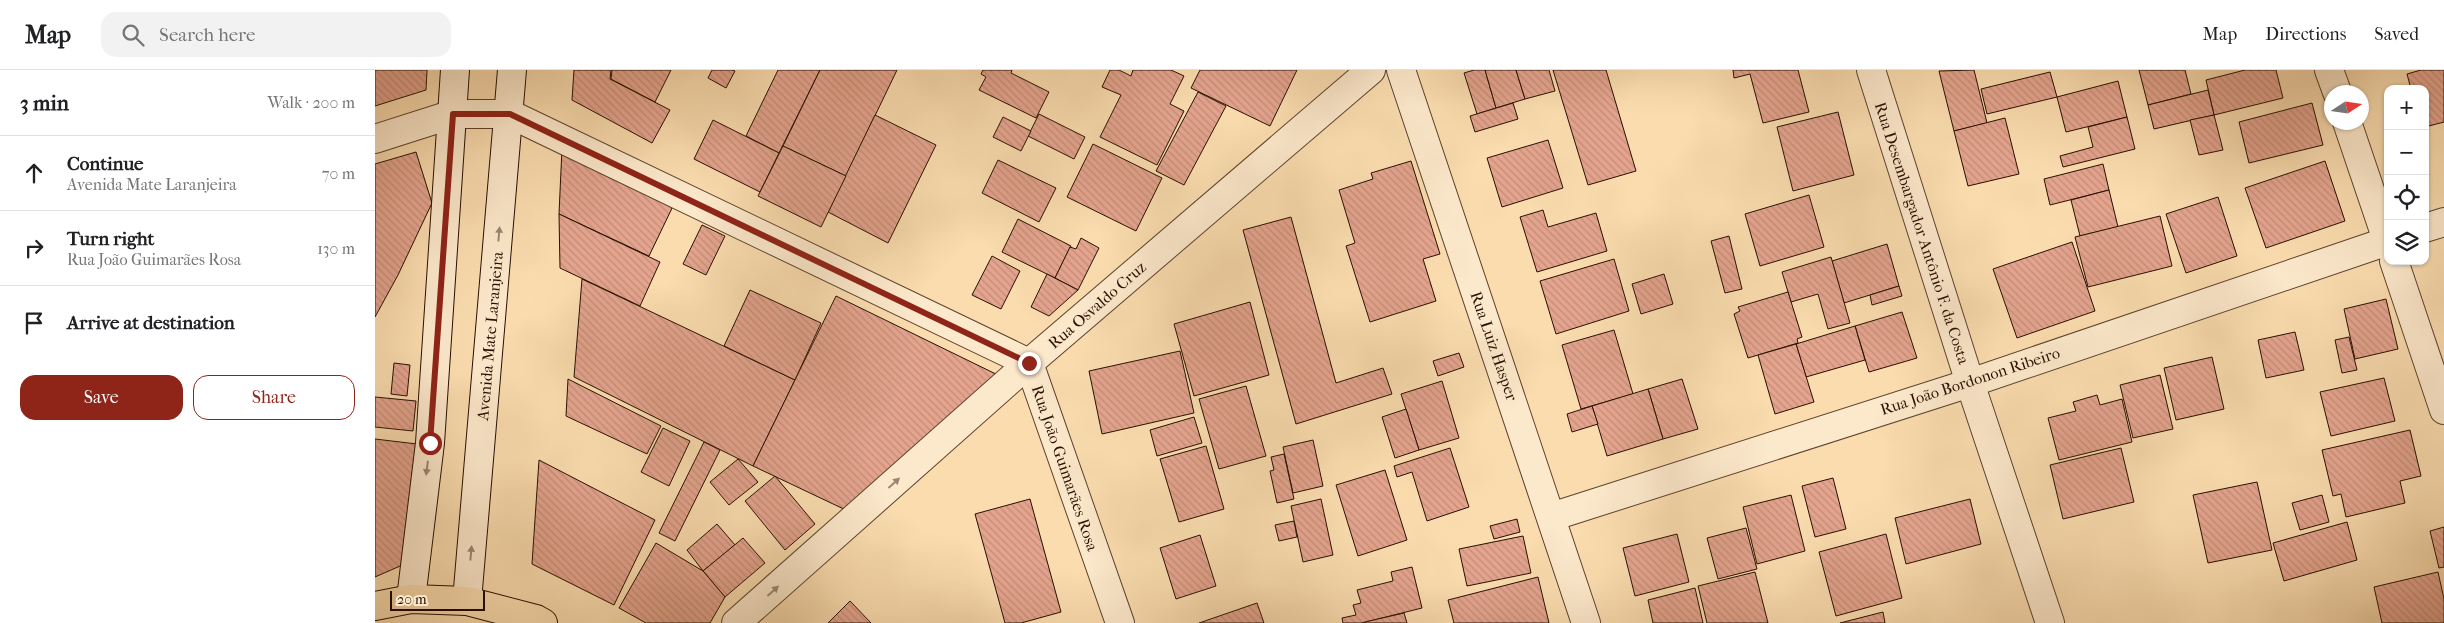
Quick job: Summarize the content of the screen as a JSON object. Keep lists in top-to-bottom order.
{
  "streets": {
    "street": [
      "Rua Desembargador Antônio F. da Costa",
      "Rua Osvaldo Cruz",
      "Avenida Mate Laranjeira",
      "Rua Luiz Hasper",
      "Rua João Bordonon Ribeiro",
      "Rua João Guimarães Rosa"
    ]
  },
  "crossings": [
    ["Rua Desembargador Antônio F. da Costa", "Rua João Bordonon Ribeiro"],
    ["Rua Osvaldo Cruz", "Rua João Guimarães Rosa"],
    ["Avenida Mate Laranjeira", "Rua João Guimarães Rosa"],
    ["Rua Luiz Hasper", "Rua João Bordonon Ribeiro"]
  ],
  "one_way": ["Rua Osvaldo Cruz"],
  "scale_bar": "20 m",
  "north": "right",
  "page": {
    "header": "Map",
    "search": "Search here",
    "nav": ["Map", "Directions", "Saved"],
    "heading": ["3 min", "Walk · 200 m"],
    "map_buttons": ["+", "−"],
    "list": [
      ["Continue", "Avenida Mate Laranjeira", "70 m"],
      ["Turn right", "Rua João Guimarães Rosa", "130 m"],
      "Arrive at destination"
    ],
    "buttons": ["Save", "Share"],
    "scale": "20 m"
  }
}
